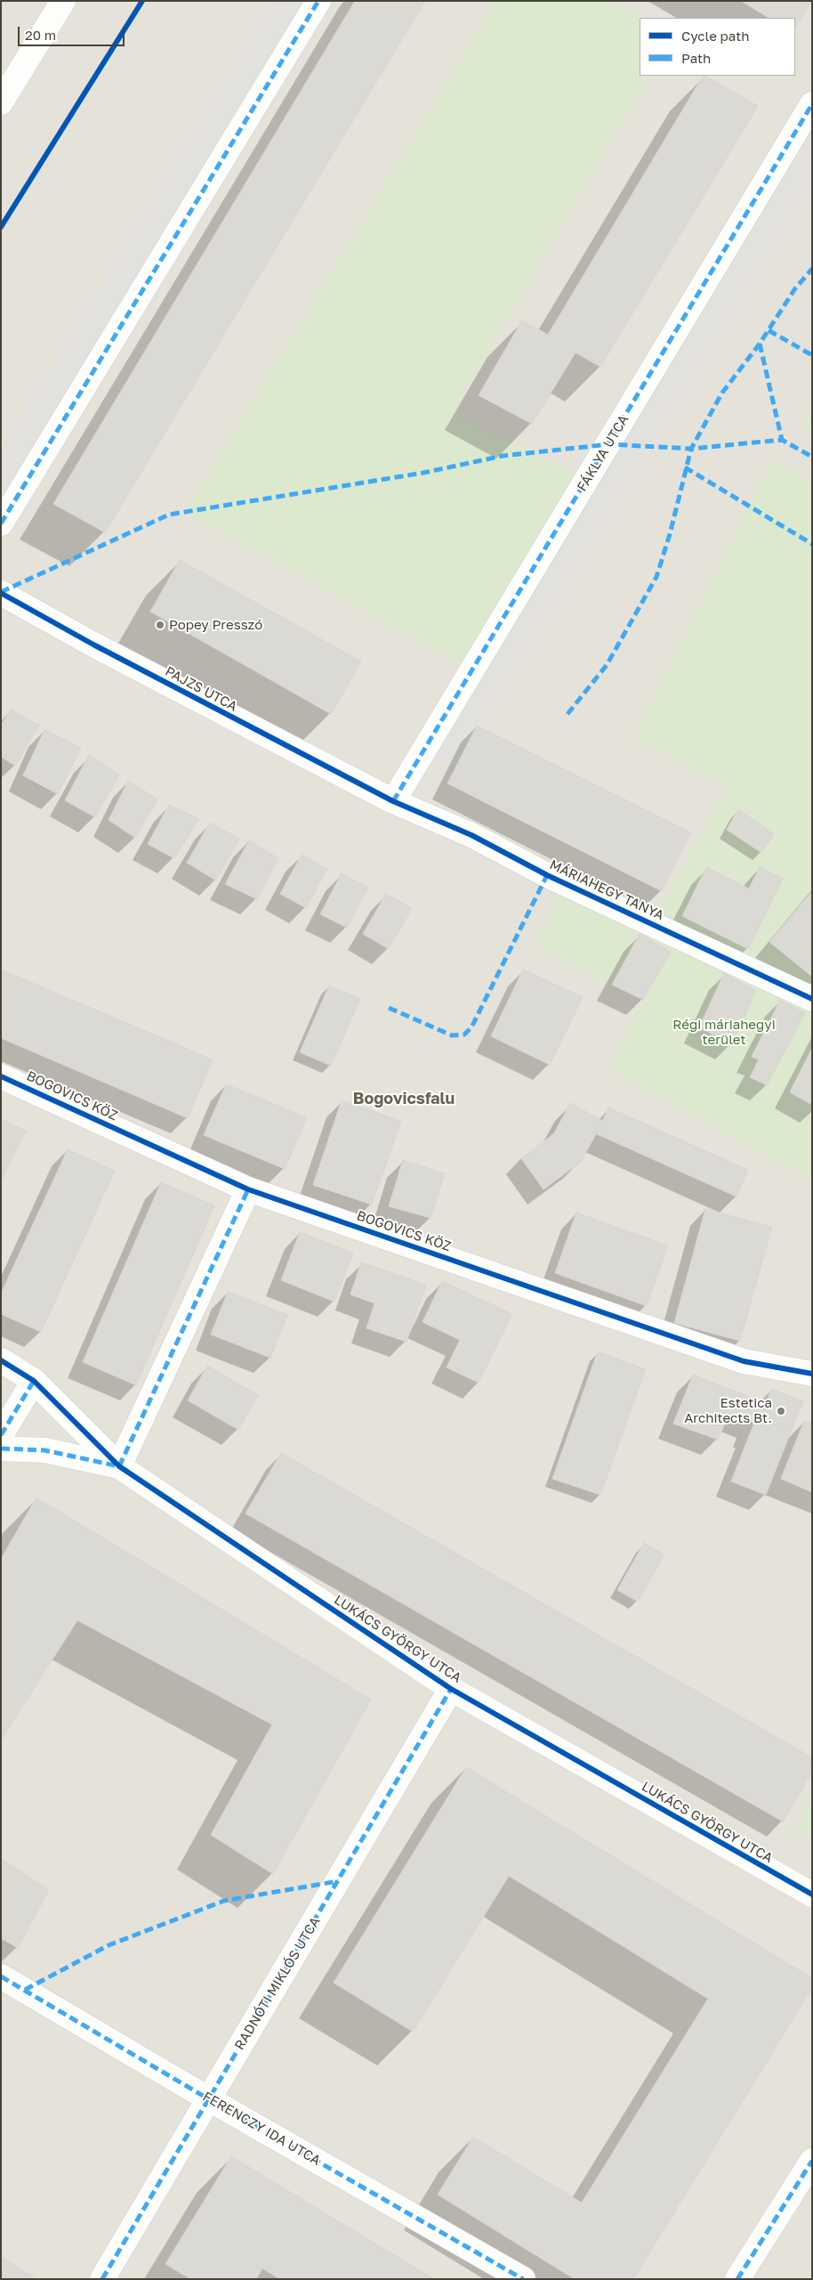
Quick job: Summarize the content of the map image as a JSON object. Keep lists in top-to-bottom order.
{
  "streets": {
    "street": [
      "FÁKLYA UTCA",
      "PAJZS UTCA",
      "MÁRIAHEGY TANYA",
      "BOGOVICS KÖZ",
      "LUKÁCS GYÖRGY UTCA",
      "RADNÓTI MIKLÓS UTCA",
      "FERENCZY IDA UTCA"
    ]
  },
  "crossings": [
    ["FÁKLYA UTCA", "PAJZS UTCA"],
    ["FÁKLYA UTCA", "MÁRIAHEGY TANYA"],
    ["PAJZS UTCA", "MÁRIAHEGY TANYA"],
    ["LUKÁCS GYÖRGY UTCA", "RADNÓTI MIKLÓS UTCA"],
    ["RADNÓTI MIKLÓS UTCA", "FERENCZY IDA UTCA"]
  ],
  "districts": ["Bogovicsfalu"],
  "parks": ["Régi máriahegyi terület"],
  "places": ["Popey Presszó", "Estetica Architects Bt."],
  "legend": ["Cycle path", "Path"],
  "scale_bar": "20 m"
}
